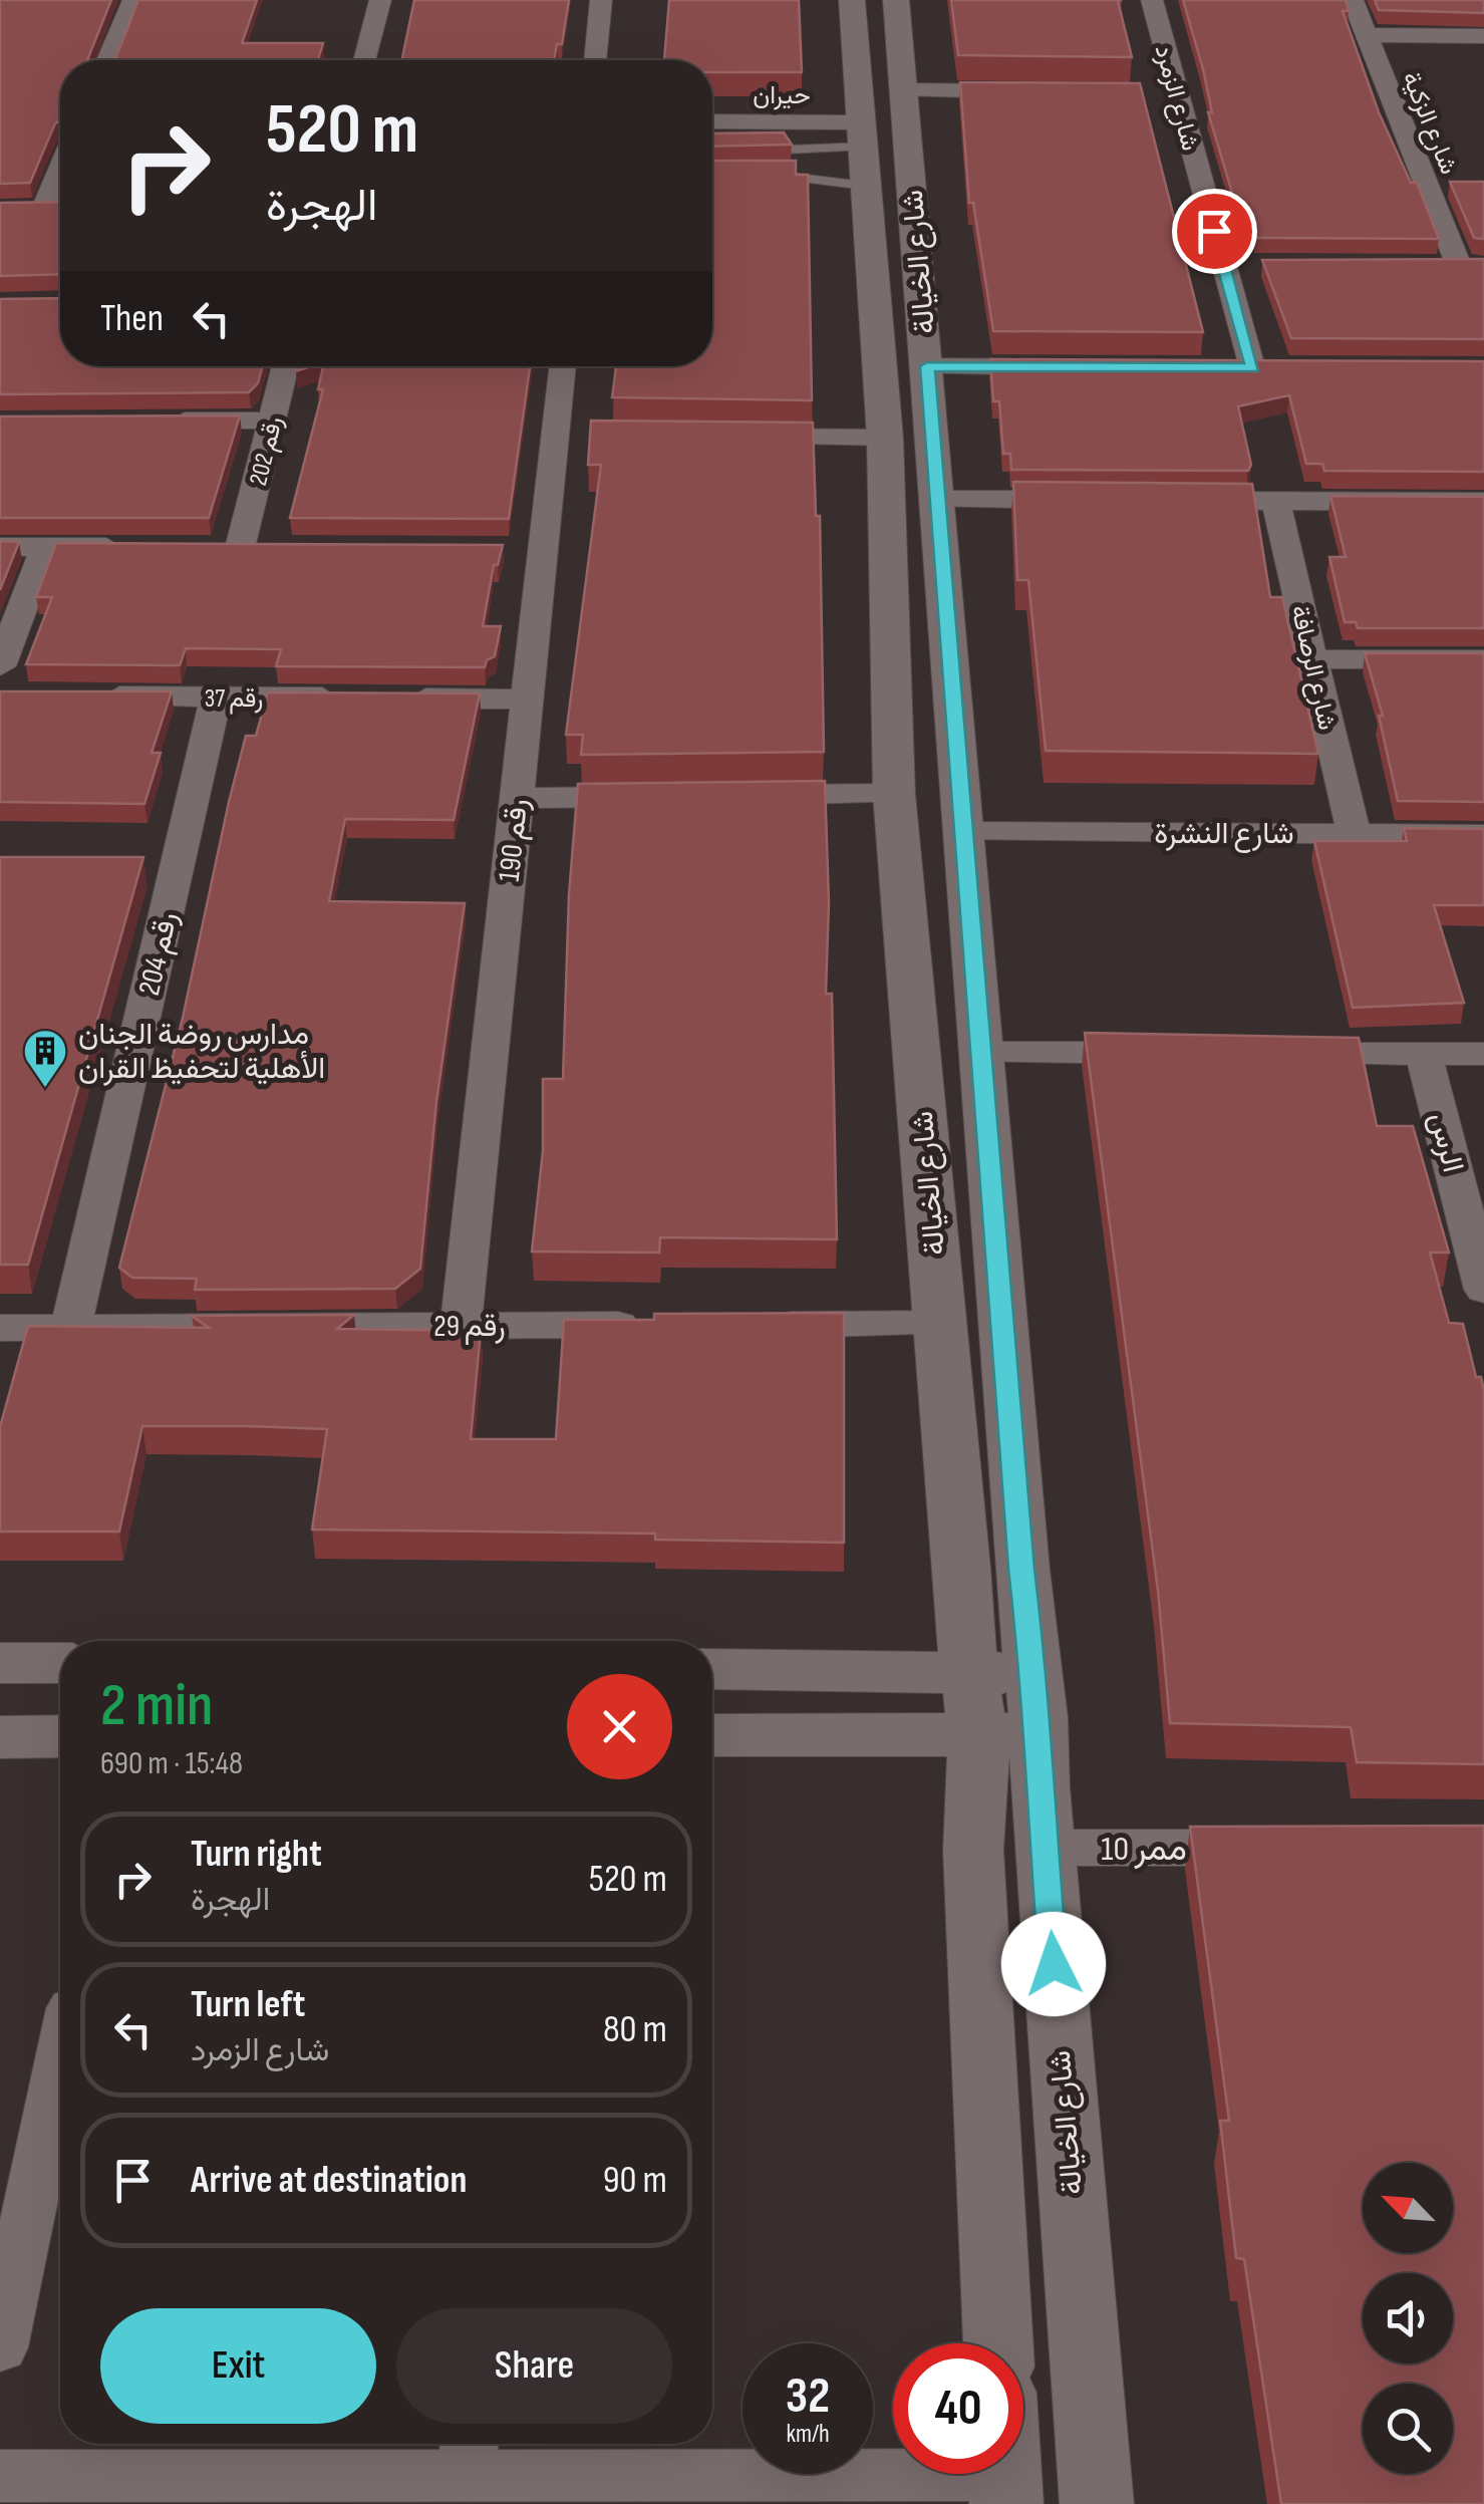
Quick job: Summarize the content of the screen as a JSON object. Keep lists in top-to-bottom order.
{
  "streets": {
    "street": [
      "حيران",
      "شارع الزمرد",
      "شارع الزكية",
      "شارع الخيالة",
      "رقم 202",
      "شارع الرصافة",
      "رقم 37",
      "شارع النشرة",
      "رقم 190",
      "رقم 204",
      "الرس",
      "رقم 29",
      "ممر 10"
    ]
  },
  "crossings": [
    ["حيران", "شارع الخيالة"],
    ["شارع الخيالة", "شارع النشرة"],
    ["شارع الخيالة", "ممر 10"],
    ["شارع الرصافة", "شارع النشرة"],
    ["رقم 37", "رقم 204"],
    ["رقم 190", "رقم 29"],
    ["رقم 204", "رقم 29"]
  ],
  "places": {
    "building": ["مدارس روضة الجنان الأهلية لتحفيظ القران"]
  },
  "north": "top left",
  "page": {
    "turn": ["520 m", "الهجرة"],
    "then": "Then",
    "heading": ["2 min", "690 m · 15:48"],
    "list": [
      {
        "name": "Turn right",
        "note": "الهجرة",
        "value": "520 m"
      },
      {
        "name": "Turn left",
        "note": "شارع الزمرد",
        "value": "80 m"
      },
      {
        "name": "Arrive at destination",
        "value": "90 m"
      }
    ],
    "buttons": ["Exit", "Share"],
    "speed": "32 km/h",
    "limit": "40"
  }
}
